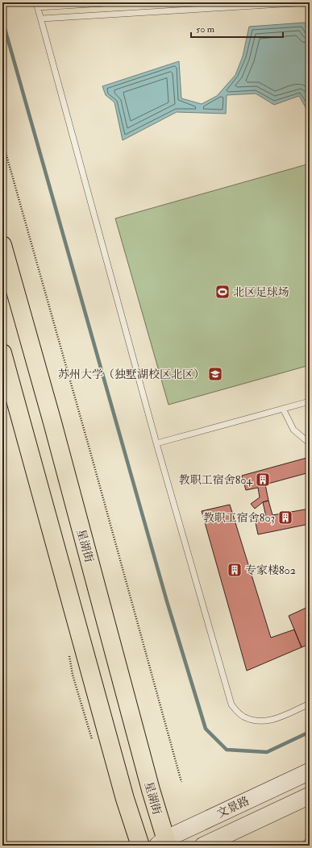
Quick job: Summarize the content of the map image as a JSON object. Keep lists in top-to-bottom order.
{
  "streets": {
    "main road": ["星湖街", "文景路"]
  },
  "crossings": [
    ["星湖街", "文景路"]
  ],
  "places": {
    "sports": ["北区足球场"],
    "school or university": ["苏州大学（独墅湖校区北区）"],
    "building": ["教职工宿舍804", "教职工宿舍803", "专家楼802"]
  },
  "scale_bar": "50 m"
}
